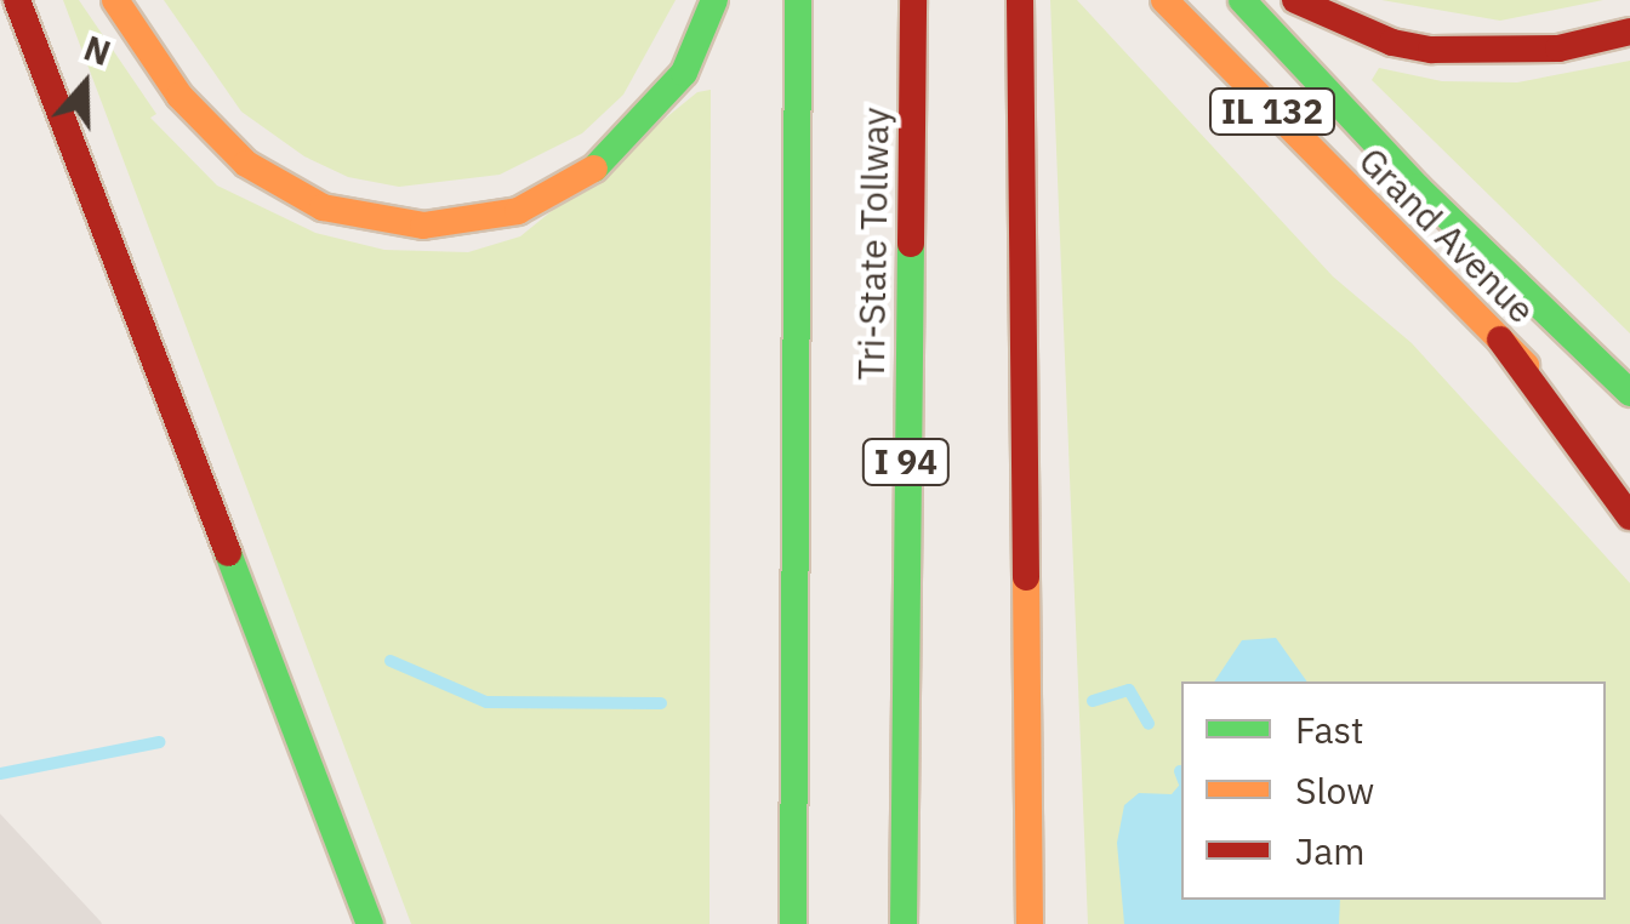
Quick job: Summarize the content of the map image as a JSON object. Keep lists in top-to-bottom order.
{
  "streets": {
    "main road": [
      "IL 132",
      "Grand Avenue",
      "Tri-State Tollway",
      "I 94"
    ]
  },
  "legend": ["Fast", "Slow", "Jam"],
  "north": "top"
}
